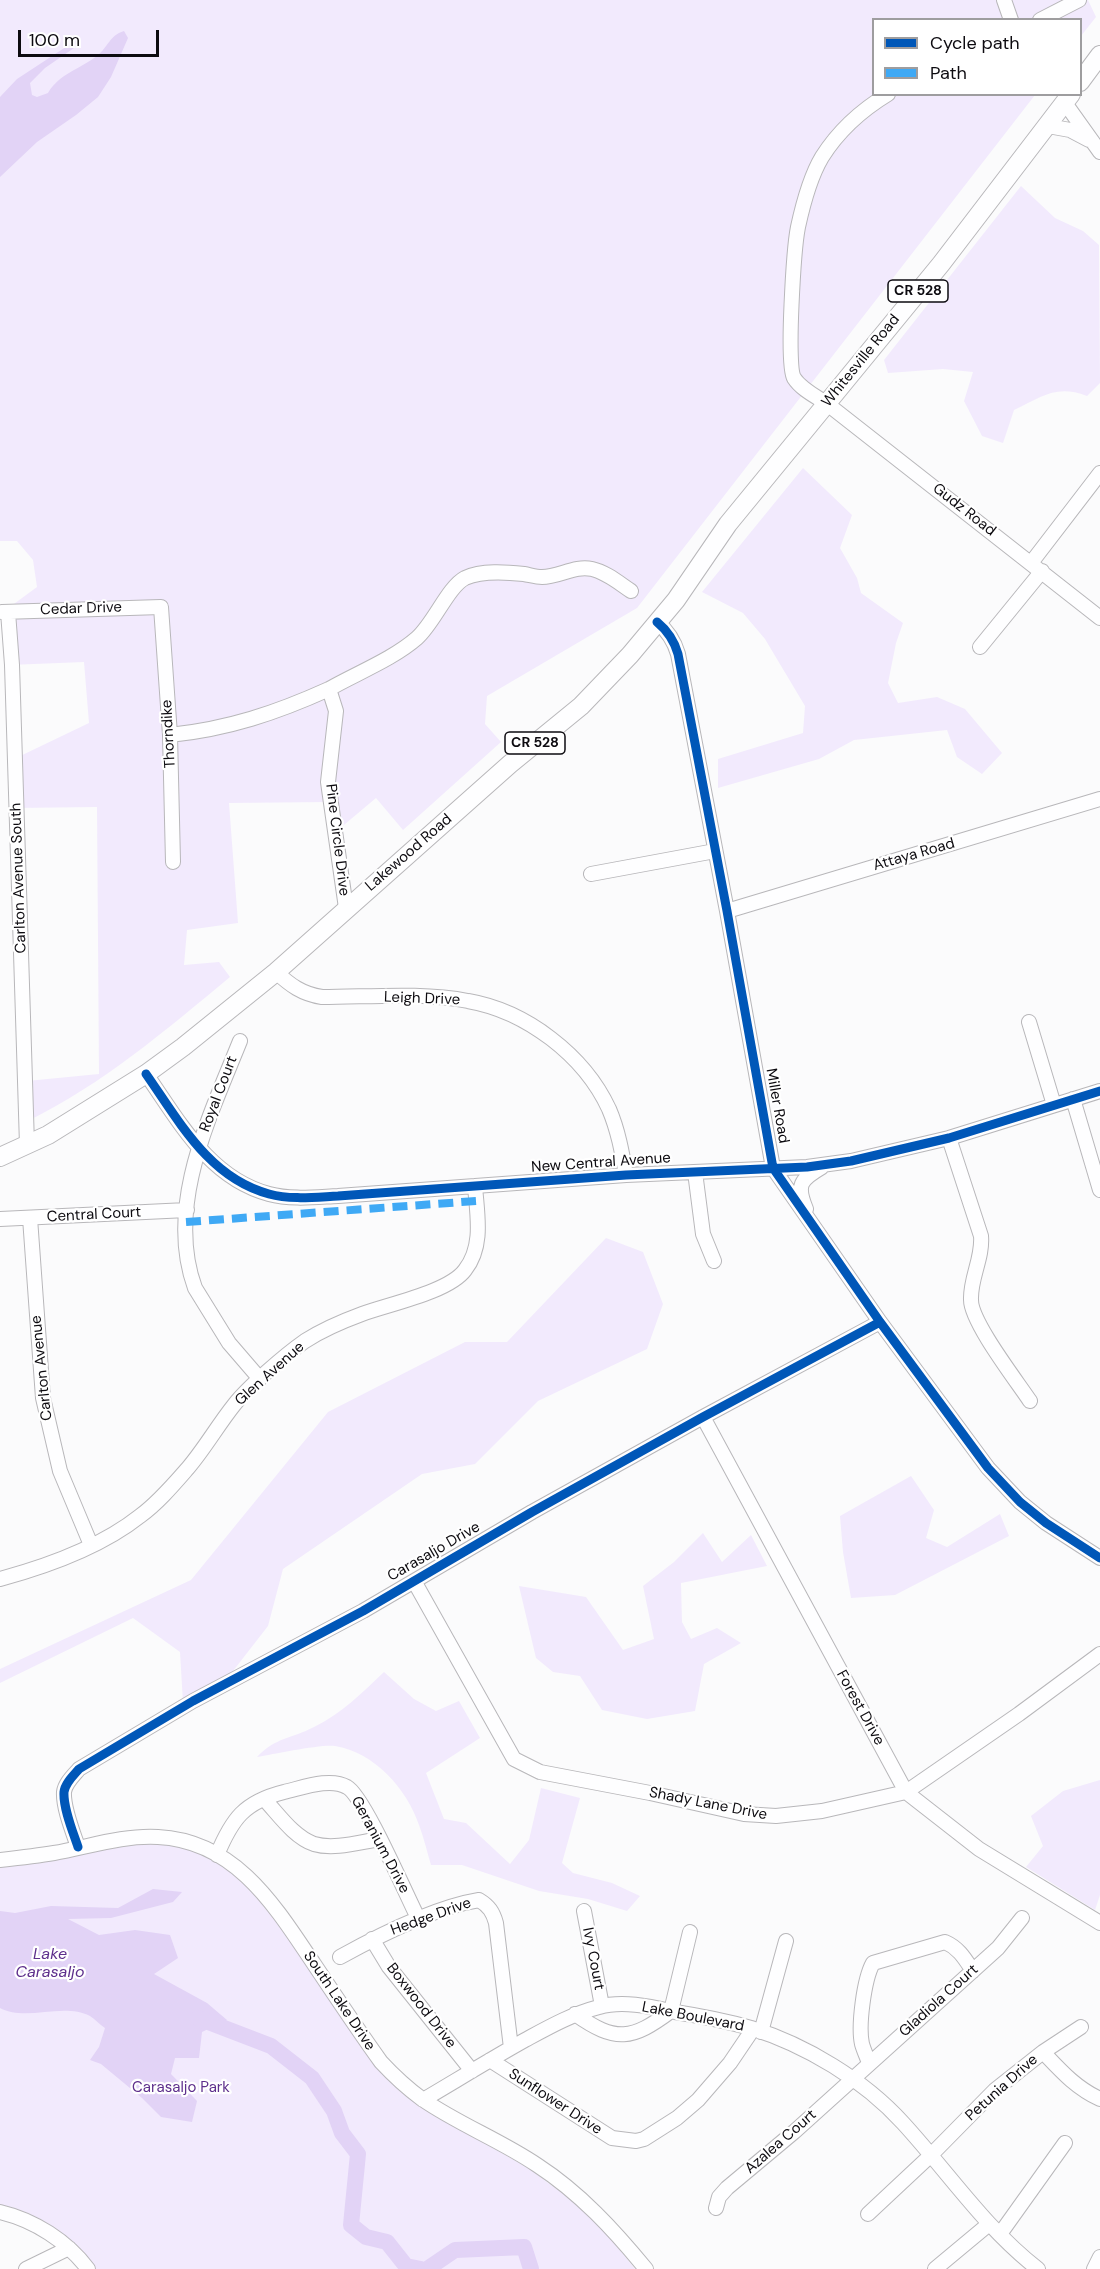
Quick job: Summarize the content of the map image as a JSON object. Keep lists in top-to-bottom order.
{
  "streets": {
    "main road": ["CR 528", "Whitesville Road", "Lakewood Road"],
    "street": [
      "Gudz Road",
      "Cedar Drive",
      "Thorndike",
      "Pine Circle Drive",
      "Attaya Road",
      "Carlton Avenue South",
      "Leigh Drive",
      "Royal Court",
      "Miller Road",
      "New Central Avenue",
      "Central Court",
      "Carlton Avenue",
      "Glen Avenue",
      "Carasaljo Drive",
      "Forest Drive",
      "Shady Lane Drive",
      "Geranium Drive",
      "Hedge Drive",
      "Ivy Court",
      "South Lake Drive",
      "Gladiola Court",
      "Boxwood Drive",
      "Lake Boulevard",
      "Petunia Drive",
      "Sunflower Drive",
      "Azalea Court"
    ]
  },
  "crossings": [
    ["Whitesville Road", "Gudz Road"],
    ["Whitesville Road", "Lakewood Road"],
    ["Cedar Drive", "Thorndike"],
    ["Cedar Drive", "Carlton Avenue South"],
    ["Pine Circle Drive", "Lakewood Road"],
    ["Lakewood Road", "Carlton Avenue South"],
    ["Lakewood Road", "Leigh Drive"],
    ["Lakewood Road", "Miller Road"],
    ["Lakewood Road", "New Central Avenue"],
    ["Attaya Road", "Miller Road"],
    ["Leigh Drive", "New Central Avenue"],
    ["Royal Court", "New Central Avenue"],
    ["Royal Court", "Central Court"],
    ["Royal Court", "Glen Avenue"],
    ["Miller Road", "New Central Avenue"],
    ["Miller Road", "Carasaljo Drive"],
    ["New Central Avenue", "Glen Avenue"],
    ["Central Court", "Carlton Avenue"],
    ["Carlton Avenue", "Glen Avenue"],
    ["Carasaljo Drive", "Forest Drive"],
    ["Carasaljo Drive", "Shady Lane Drive"],
    ["Carasaljo Drive", "South Lake Drive"],
    ["Forest Drive", "Shady Lane Drive"],
    ["Geranium Drive", "Hedge Drive"],
    ["Geranium Drive", "South Lake Drive"],
    ["Hedge Drive", "Boxwood Drive"],
    ["Hedge Drive", "Lake Boulevard"],
    ["Ivy Court", "Lake Boulevard"],
    ["South Lake Drive", "Lake Boulevard"],
    ["Gladiola Court", "Lake Boulevard"],
    ["Gladiola Court", "Azalea Court"],
    ["Boxwood Drive", "Lake Boulevard"],
    ["Lake Boulevard", "Petunia Drive"],
    ["Lake Boulevard", "Sunflower Drive"],
    ["Lake Boulevard", "Azalea Court"]
  ],
  "water": ["Lake Carasaljo"],
  "parks": ["Carasaljo Park"],
  "legend": ["Cycle path", "Path"],
  "scale_bar": "100 m"
}
